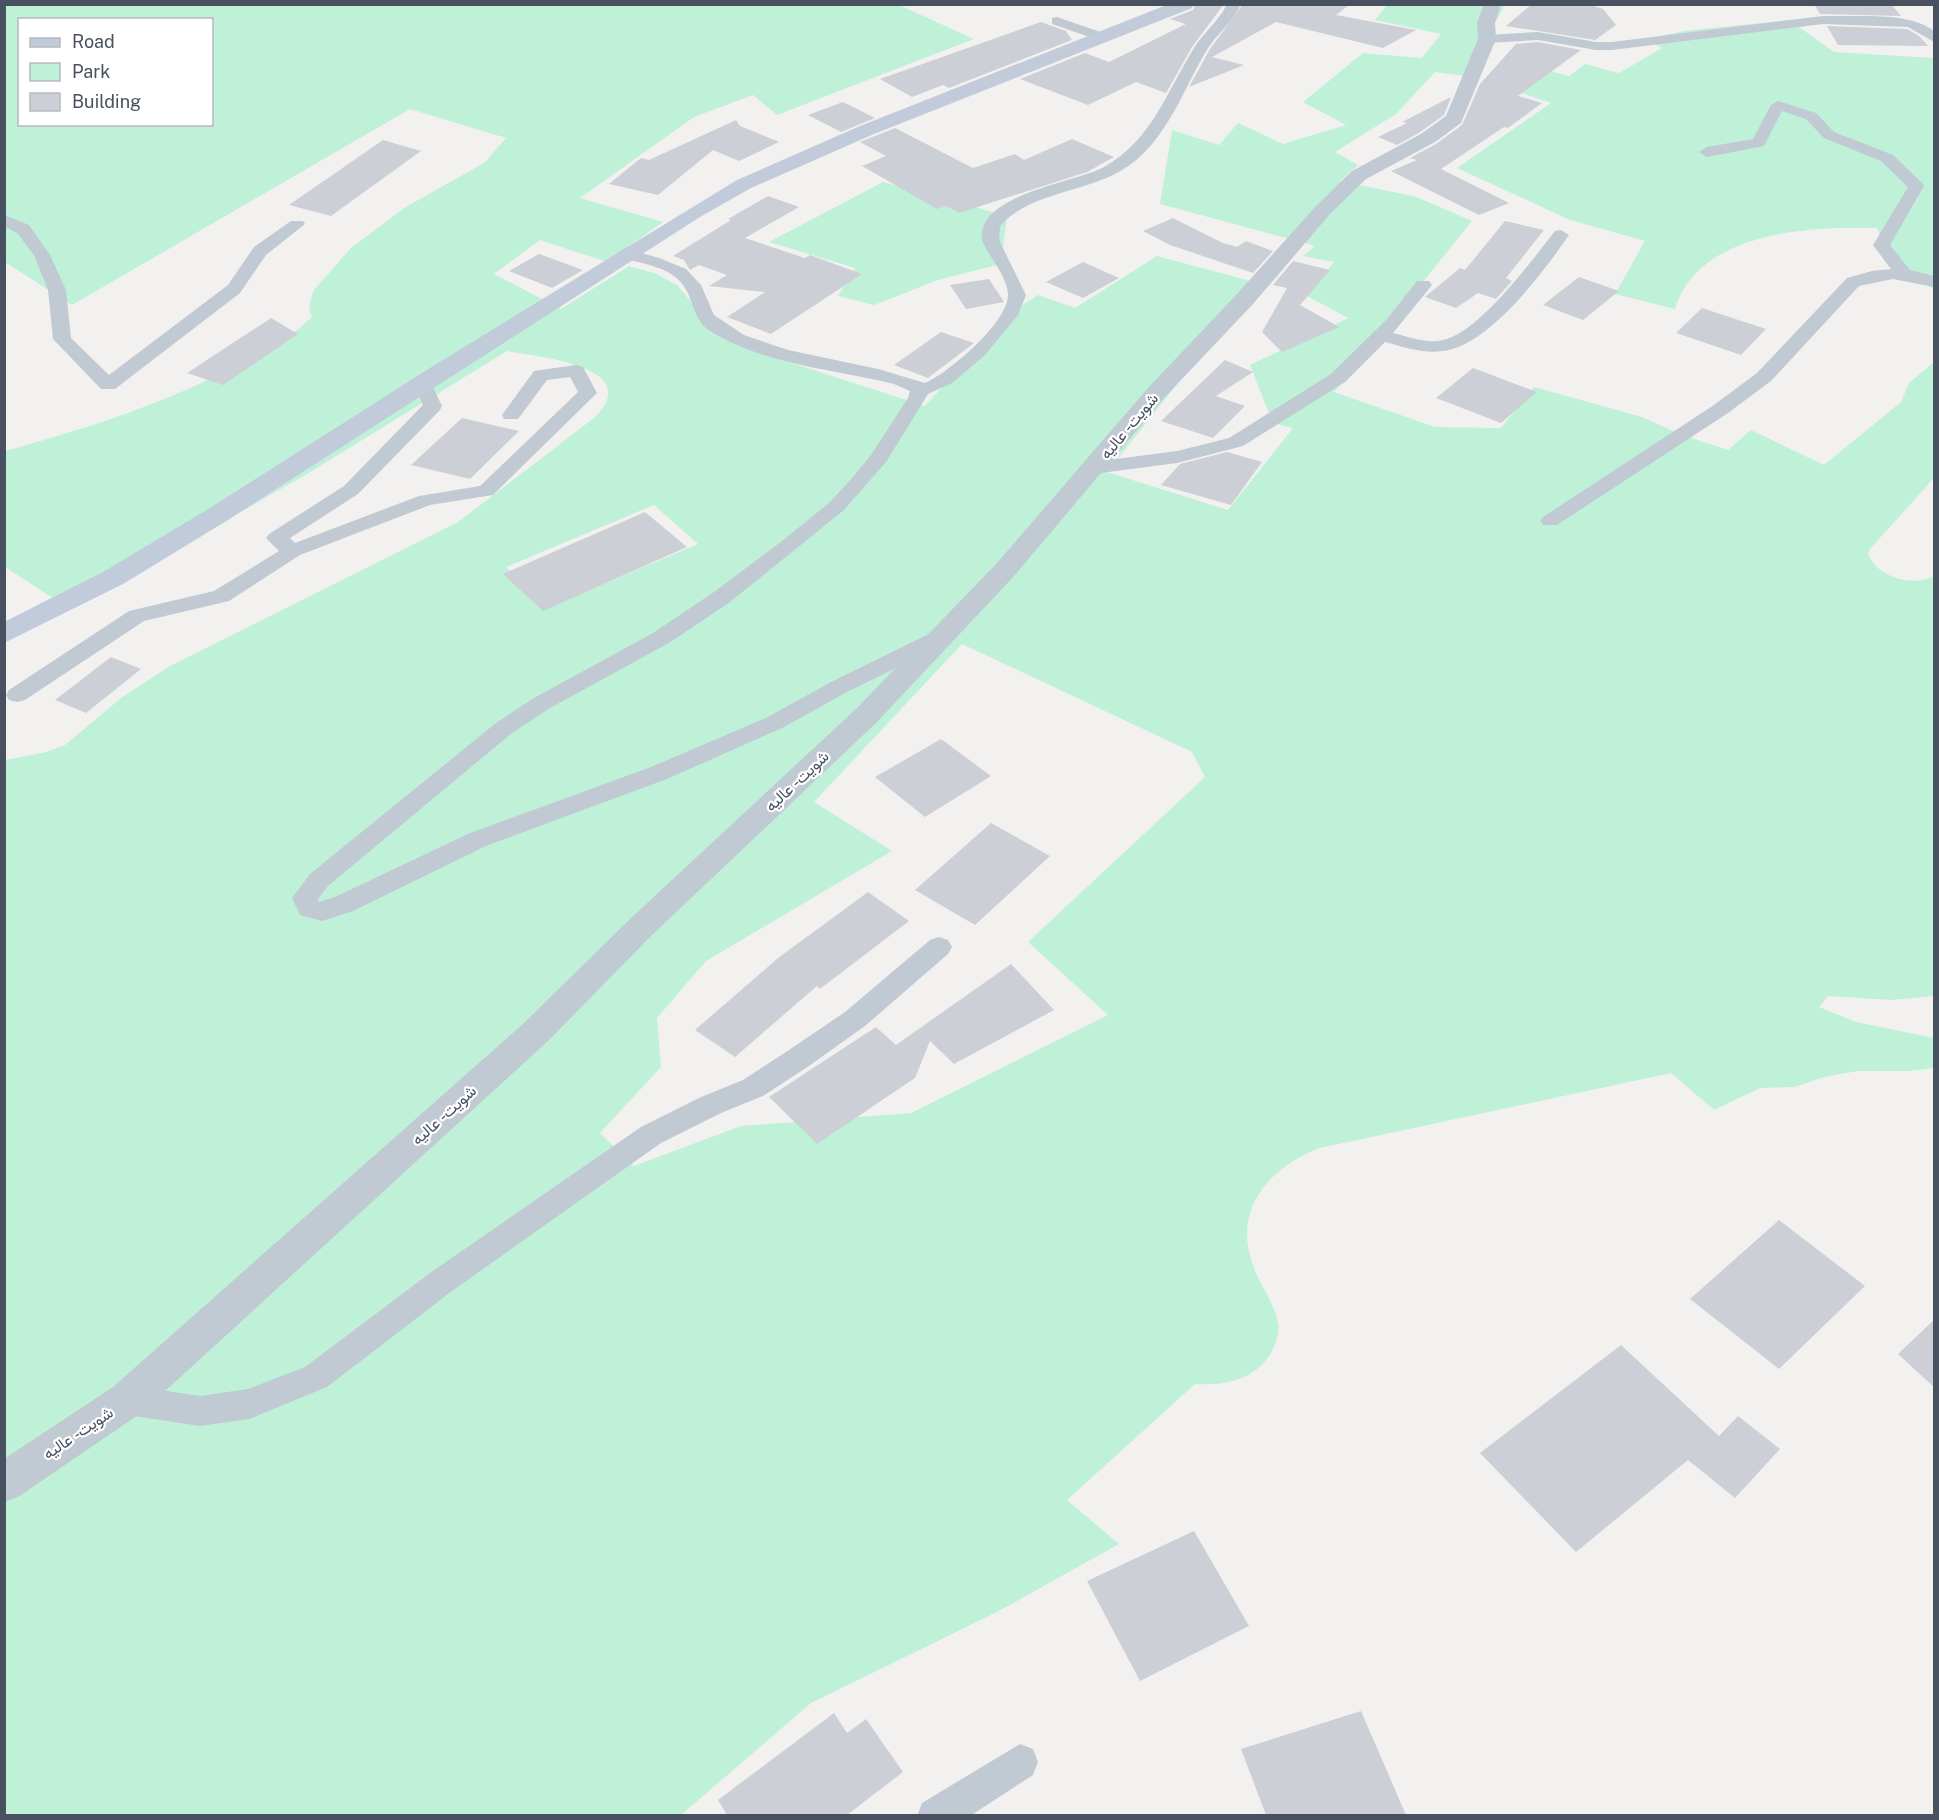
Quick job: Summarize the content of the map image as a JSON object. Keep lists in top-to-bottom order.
{
  "streets": {
    "street": ["شويت - عاليه"]
  },
  "legend": ["Road", "Park", "Building"]
}
